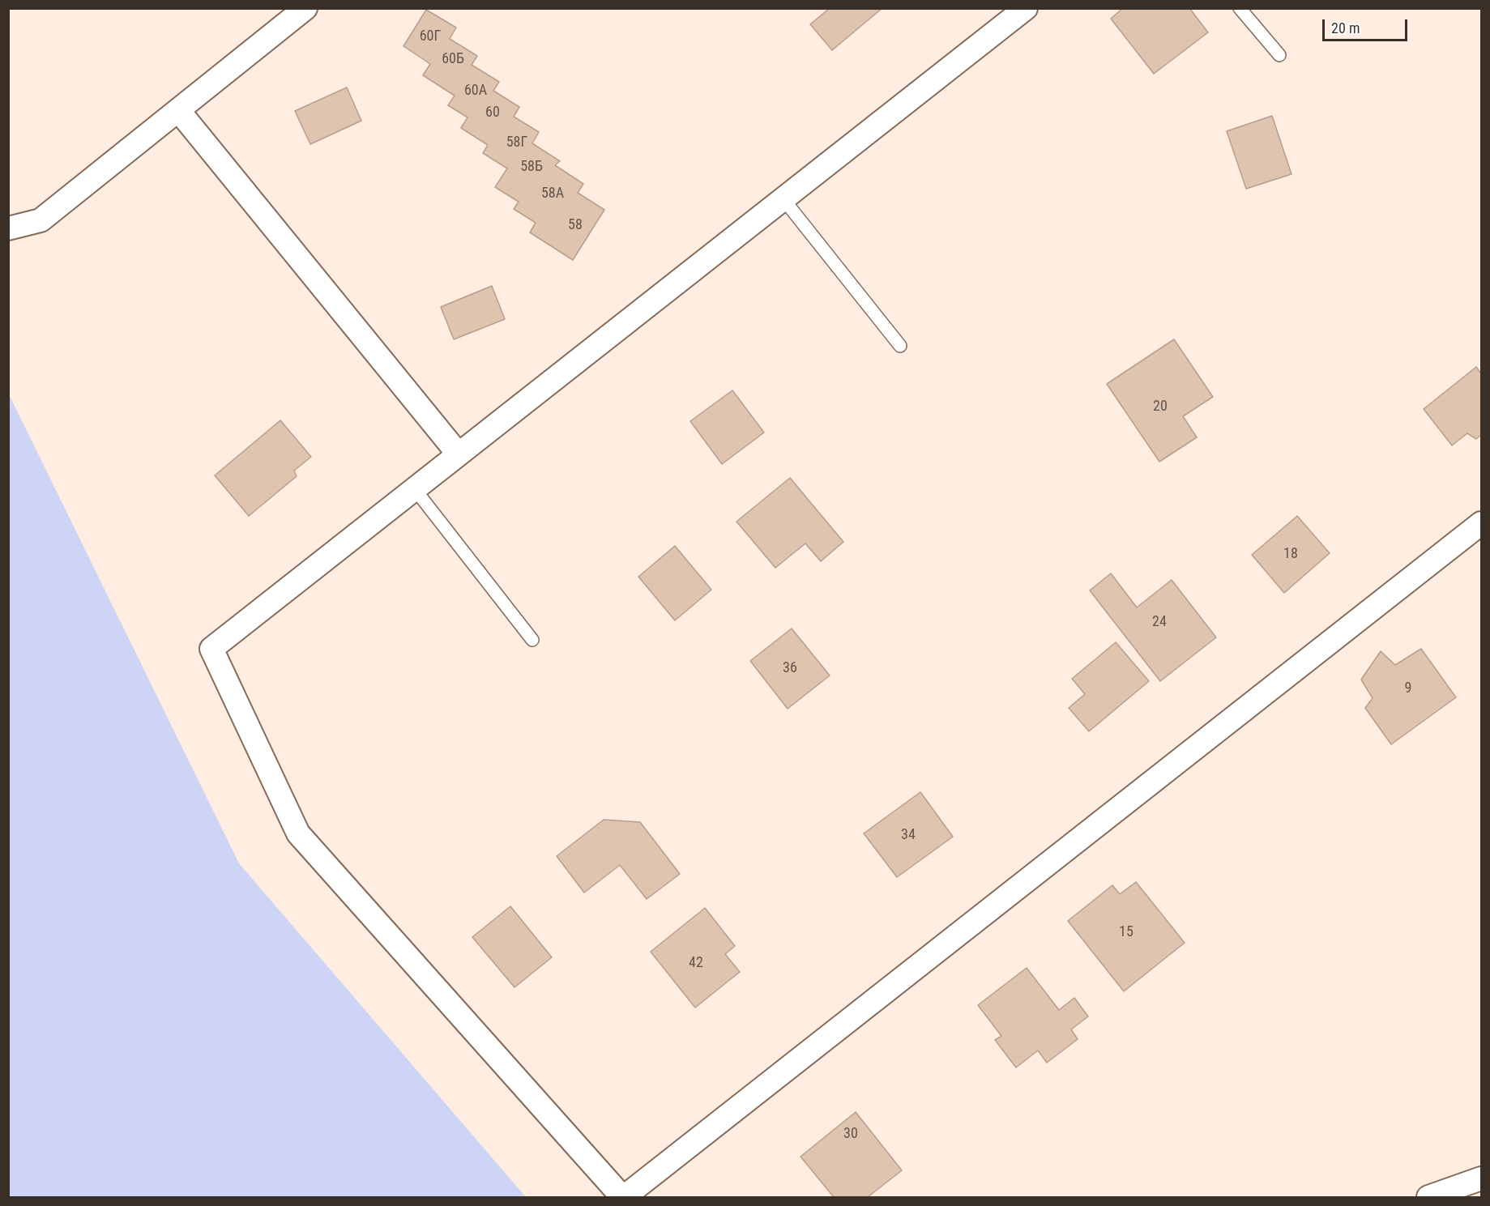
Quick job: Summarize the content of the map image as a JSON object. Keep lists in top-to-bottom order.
{
  "house_numbers": [
    "60Г",
    "60Б",
    "60А",
    "60",
    "58Г",
    "58Б",
    "58А",
    "58",
    "20",
    "18",
    "24",
    "36",
    "9",
    "34",
    "15",
    "42",
    "30"
  ],
  "scale_bar": "20 m"
}
